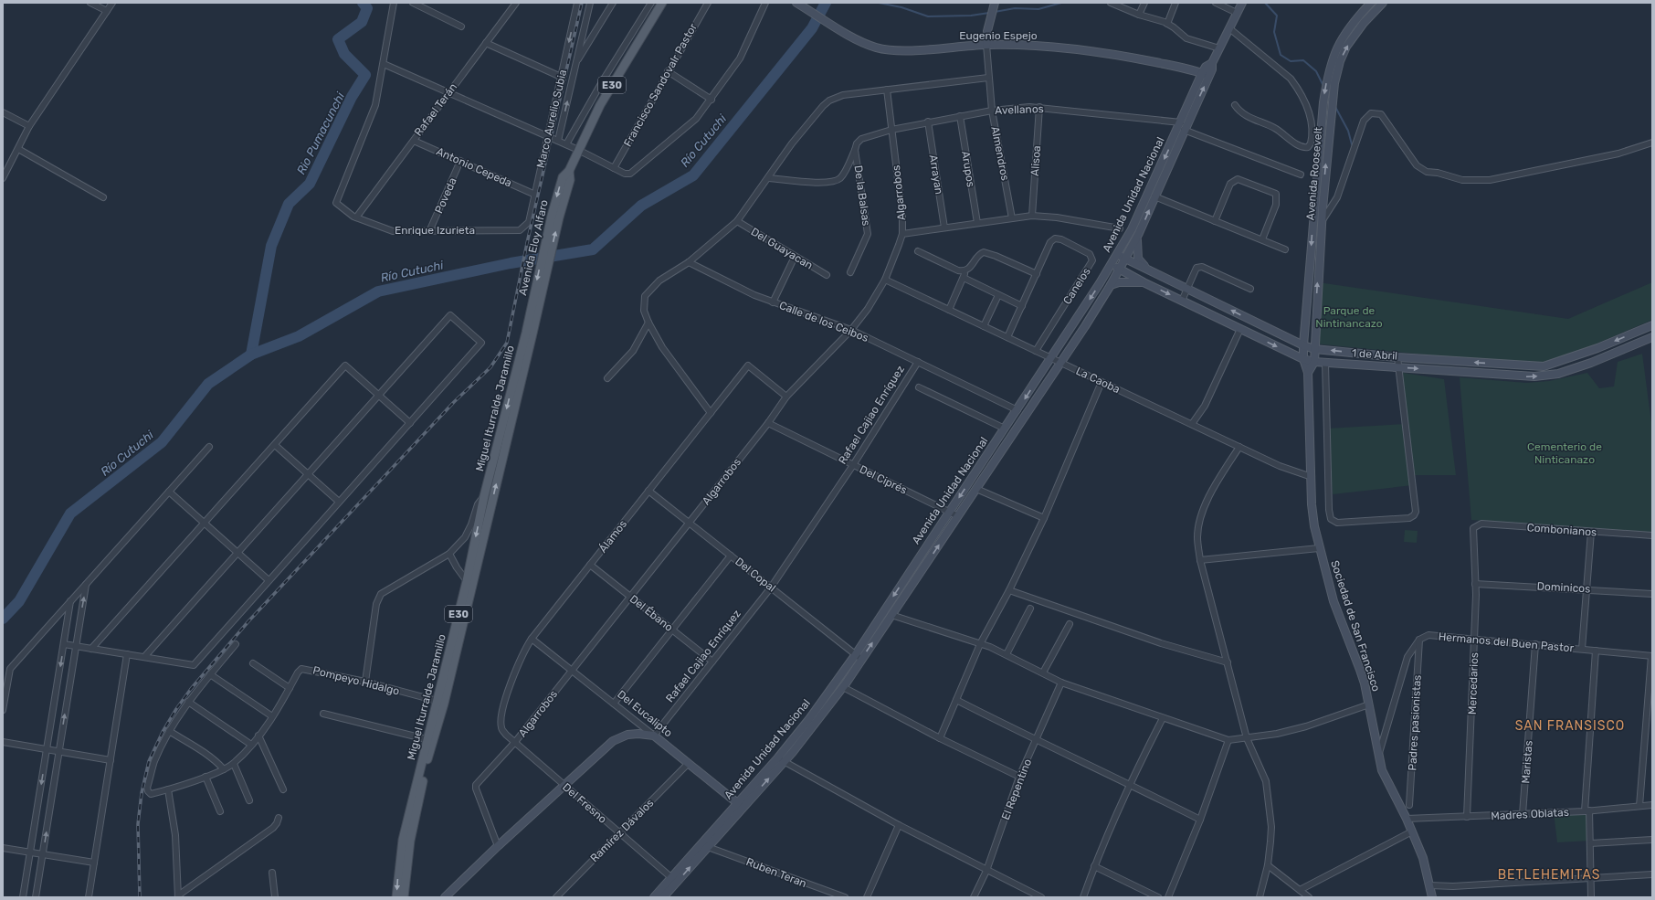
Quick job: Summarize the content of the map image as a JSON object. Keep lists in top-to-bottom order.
{
  "streets": {
    "main road": ["E30", "Avenida Eloy Alfaro", "Miguel Iturralde Jaramillo"],
    "street": [
      "Eugenio Espejo",
      "Francisco Sandovalr Pastor",
      "Rafael Terán",
      "Avellanos",
      "Marco Aurelio Subia",
      "Almendros",
      "Alisoa",
      "Antonio Cepeda",
      "Arupos",
      "Avenida Roosevelt",
      "Arrayan",
      "Algarrobos",
      "Avenida Unidad Nacional",
      "Poveda",
      "De la Balsas",
      "Enrique Izurieta",
      "Del Guayacan",
      "Canelos",
      "Calle de los Ceibos",
      "1 de Abril",
      "La Caoba",
      "Rafael Cajiao Enríquez",
      "Del Ciprés",
      "Combonianos",
      "Álamos",
      "Del Copal",
      "Dominicos",
      "Del Ébano",
      "Sociedad de San Francisco",
      "Hermanos del Buen Pastor",
      "Pompeyo Hidalgo",
      "Mercedarios",
      "Del Eucalipto",
      "Padres pasionistas",
      "Maristas",
      "El Repentino",
      "Del Fresno",
      "Madres Oblatas",
      "Ramírez Dávalos",
      "Ruben Teran"
    ]
  },
  "crossings": [
    ["Eugenio Espejo", "Almendros"],
    ["Eugenio Espejo", "Avenida Unidad Nacional"],
    ["Rafael Terán", "Antonio Cepeda"],
    ["Rafael Terán", "Enrique Izurieta"],
    ["Avellanos", "Almendros"],
    ["Avellanos", "Alisoa"],
    ["Avellanos", "Arupos"],
    ["Avellanos", "Arrayan"],
    ["Avellanos", "Algarrobos"],
    ["Avellanos", "Avenida Unidad Nacional"],
    ["Avellanos", "De la Balsas"],
    ["Marco Aurelio Subia", "Antonio Cepeda"],
    ["Marco Aurelio Subia", "Enrique Izurieta"],
    ["Antonio Cepeda", "Poveda"],
    ["Avenida Roosevelt", "1 de Abril"],
    ["Avenida Roosevelt", "Sociedad de San Francisco"],
    ["Algarrobos", "Calle de los Ceibos"],
    ["Algarrobos", "La Caoba"],
    ["Algarrobos", "Del Ciprés"],
    ["Algarrobos", "Álamos"],
    ["Algarrobos", "Del Copal"],
    ["Algarrobos", "Del Ébano"],
    ["Algarrobos", "Del Eucalipto"],
    ["Algarrobos", "Del Fresno"],
    ["Avenida Unidad Nacional", "Calle de los Ceibos"],
    ["Avenida Unidad Nacional", "1 de Abril"],
    ["Avenida Unidad Nacional", "La Caoba"],
    ["Avenida Unidad Nacional", "Del Ciprés"],
    ["Avenida Unidad Nacional", "Del Copal"],
    ["Avenida Unidad Nacional", "Del Eucalipto"],
    ["Avenida Unidad Nacional", "Del Fresno"],
    ["Avenida Unidad Nacional", "Ruben Teran"],
    ["Poveda", "Enrique Izurieta"],
    ["Avenida Eloy Alfaro", "Miguel Iturralde Jaramillo"],
    ["Canelos", "La Caoba"],
    ["Calle de los Ceibos", "Rafael Cajiao Enríquez"],
    ["1 de Abril", "Sociedad de San Francisco"],
    ["La Caoba", "Sociedad de San Francisco"],
    ["Miguel Iturralde Jaramillo", "Pompeyo Hidalgo"],
    ["Rafael Cajiao Enríquez", "Del Ciprés"],
    ["Rafael Cajiao Enríquez", "Del Copal"],
    ["Rafael Cajiao Enríquez", "Del Ébano"],
    ["Rafael Cajiao Enríquez", "Del Eucalipto"],
    ["Combonianos", "Mercedarios"],
    ["Álamos", "Del Copal"],
    ["Álamos", "Del Ébano"],
    ["Álamos", "Del Eucalipto"],
    ["Álamos", "Del Fresno"],
    ["Dominicos", "Mercedarios"],
    ["Sociedad de San Francisco", "Madres Oblatas"],
    ["Hermanos del Buen Pastor", "Mercedarios"],
    ["Hermanos del Buen Pastor", "Padres pasionistas"],
    ["Hermanos del Buen Pastor", "Maristas"],
    ["Mercedarios", "Madres Oblatas"],
    ["Del Eucalipto", "Ramírez Dávalos"],
    ["Maristas", "Madres Oblatas"],
    ["Del Fresno", "Ramírez Dávalos"]
  ],
  "districts": ["SAN FRANSISCO", "BETLEHEMITAS"],
  "water": ["Rio Pumacunchi", "Río Cutuchi"],
  "parks": ["Parque de Nintinancazo", "Cementerio de Ninticanazo"]
}
